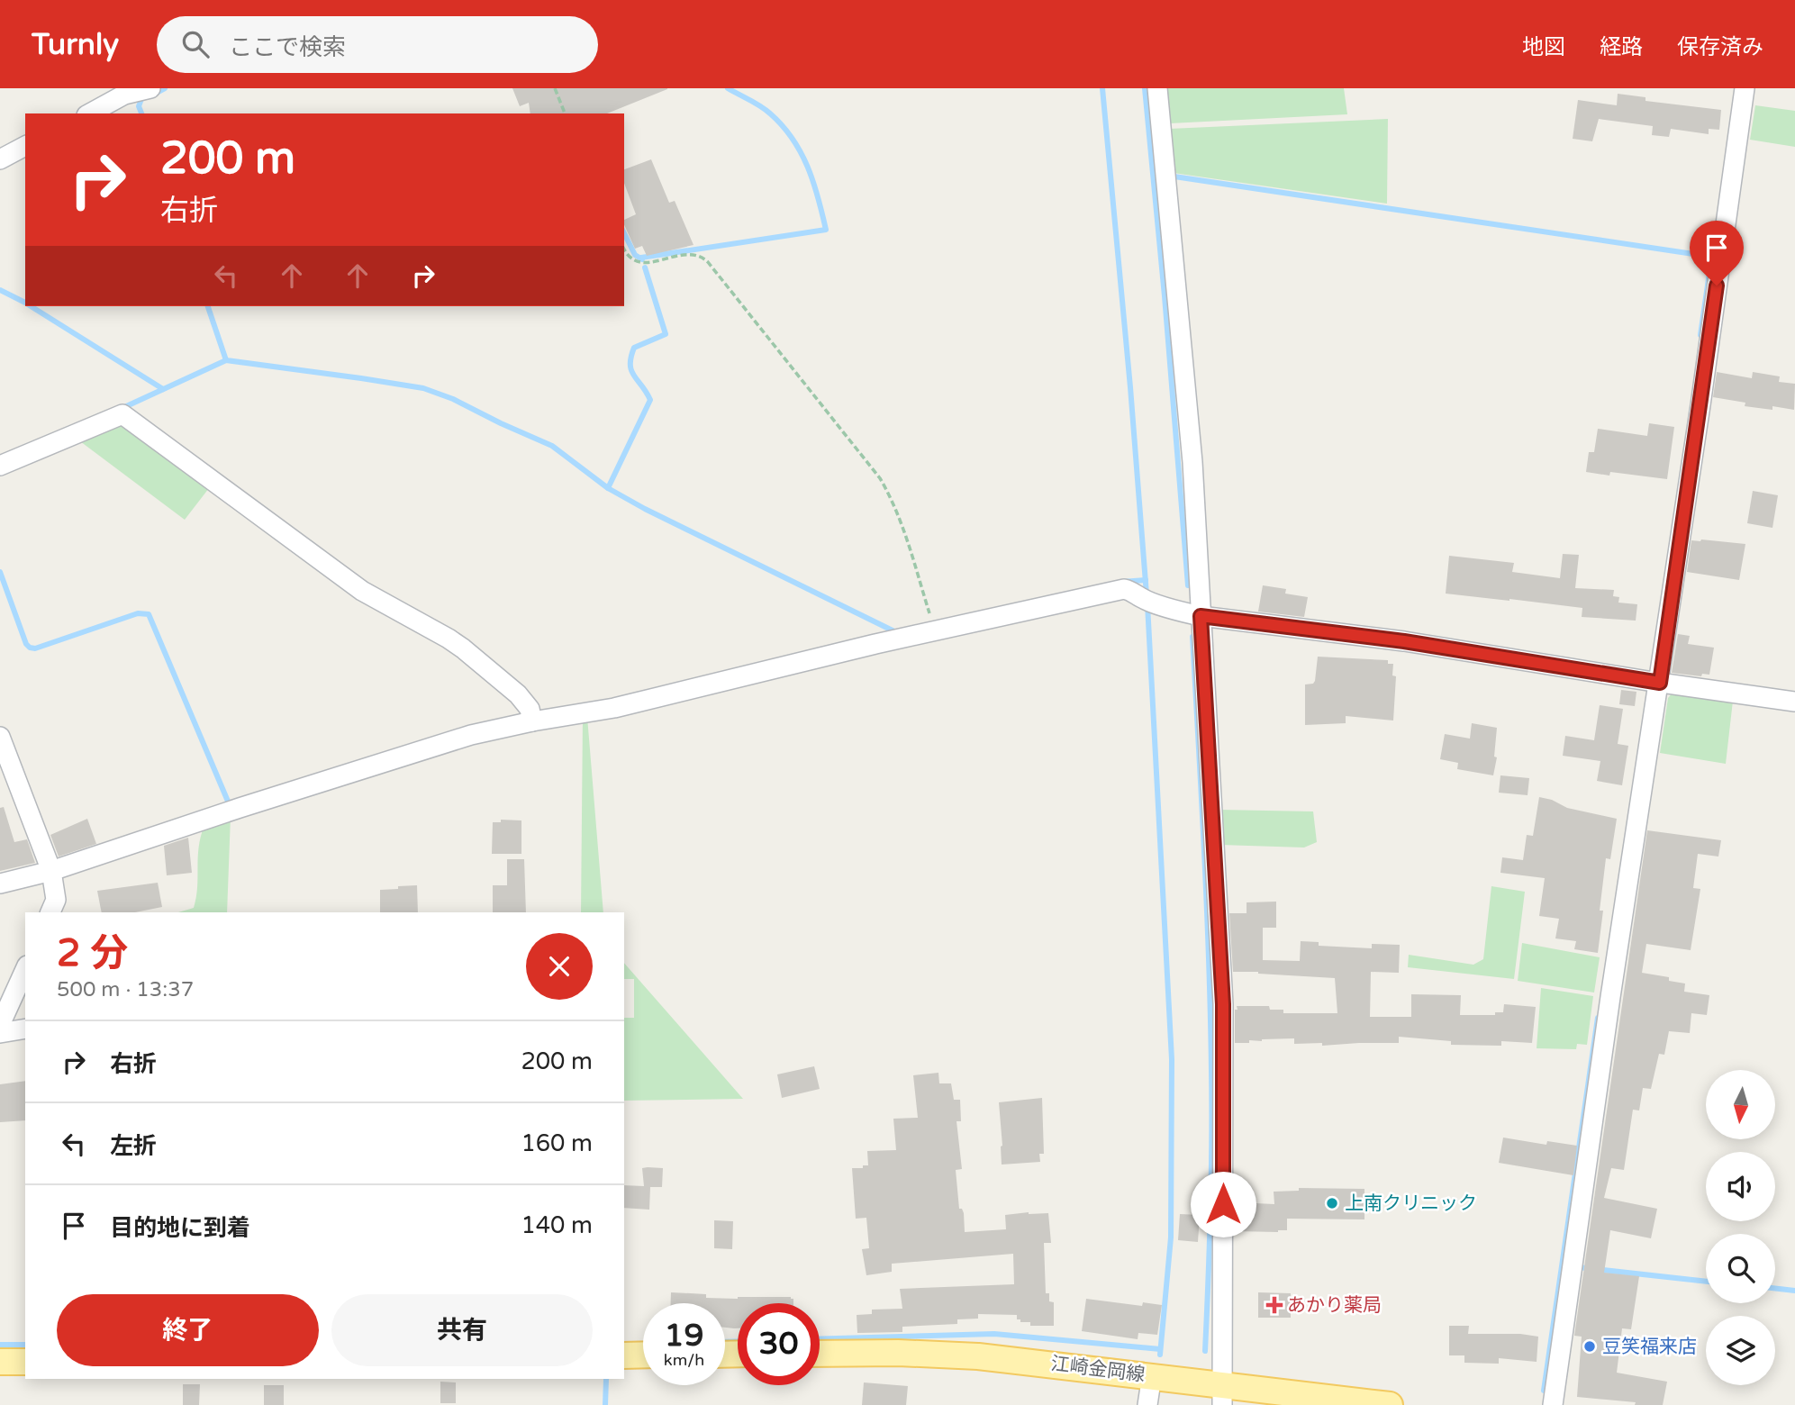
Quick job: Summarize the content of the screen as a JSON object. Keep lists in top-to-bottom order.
{
  "streets": {
    "main road": ["江崎金岡線"]
  },
  "places": {
    "other": ["上南クリニック", "豆笑福来店"],
    "health": ["あかり薬局"]
  },
  "north": "bottom",
  "page": {
    "header": "Turnly",
    "search": "ここで検索",
    "nav": ["地図", "経路", "保存済み"],
    "turn": ["200 m", "右折"],
    "heading": ["2 分", "500 m · 13:37"],
    "list": [
      {
        "name": "右折",
        "value": "200 m"
      },
      {
        "name": "左折",
        "value": "160 m"
      },
      {
        "name": "目的地に到着",
        "value": "140 m"
      }
    ],
    "buttons": ["終了", "共有"],
    "speed": "19 km/h",
    "limit": "30"
  }
}
